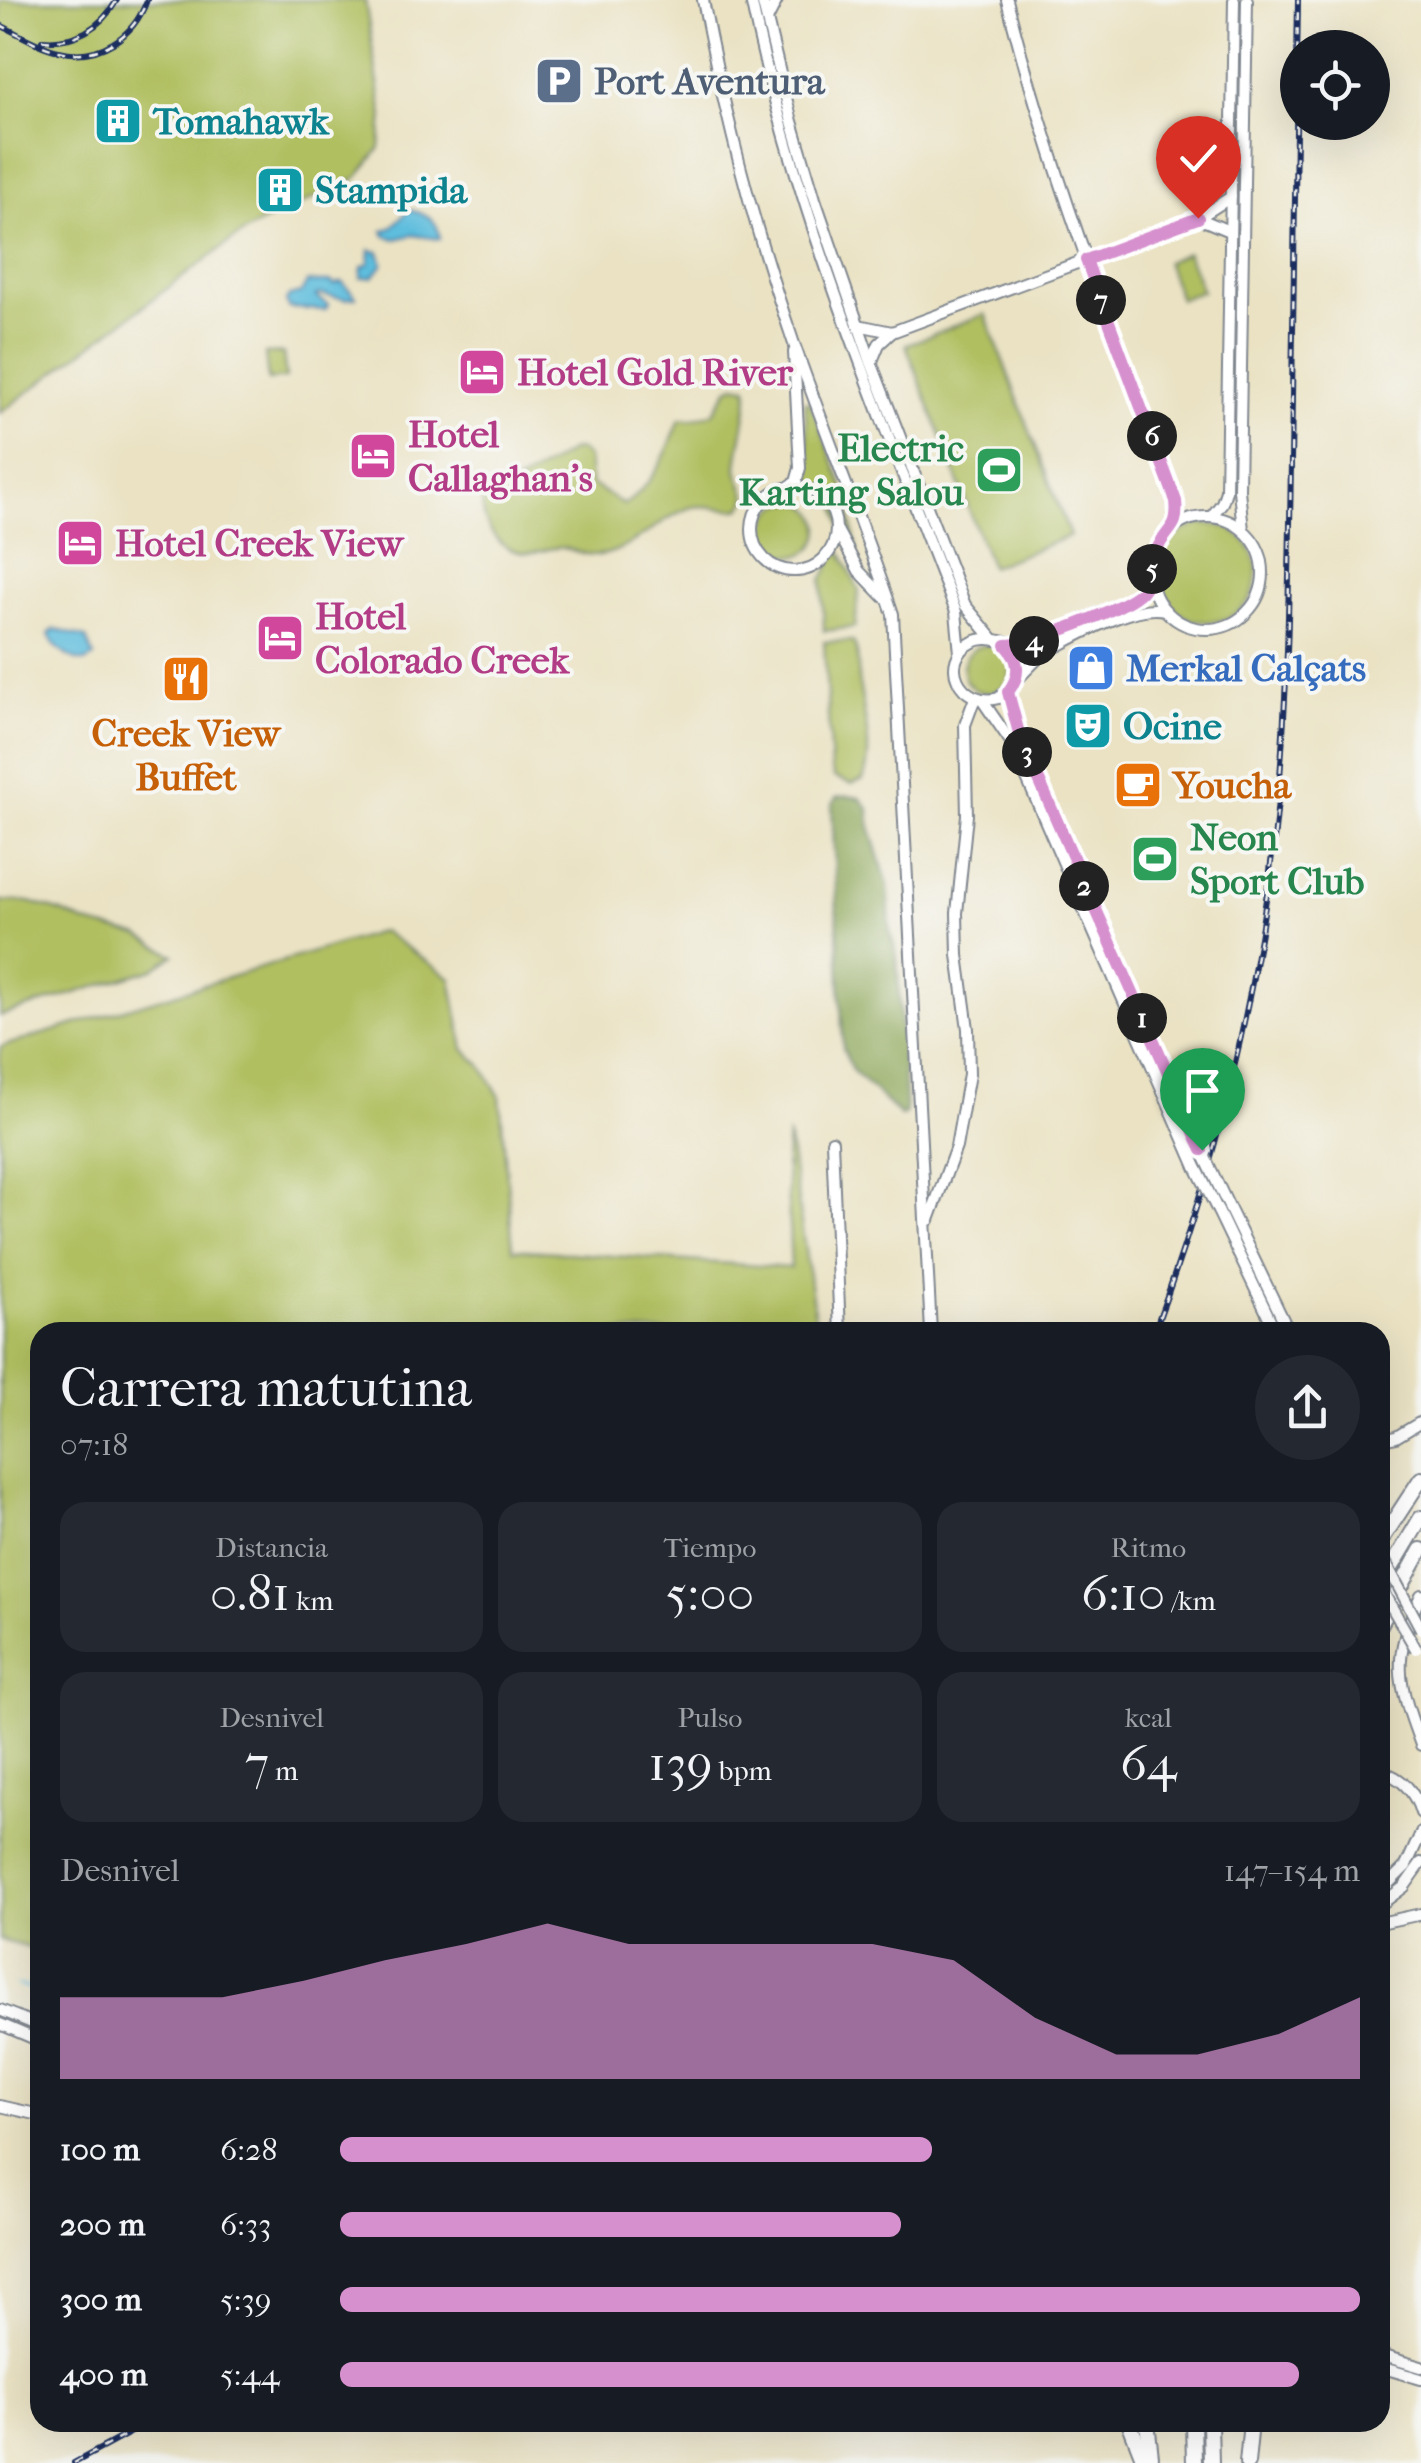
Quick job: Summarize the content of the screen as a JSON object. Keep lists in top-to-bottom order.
{
  "places": {
    "parking": ["Port Aventura"],
    "building": ["Tomahawk", "Stampida"],
    "hotel": [
      "Hotel Gold River",
      "Hotel Callaghan's",
      "Hotel Creek View",
      "Hotel Colorado Creek"
    ],
    "sports": ["Electric Karting Salou", "Neon Sport Club"],
    "shop": ["Merkal Calçats"],
    "restaurant": ["Creek View Buffet"],
    "theatre": ["Ocine"],
    "cafe": ["Youcha"]
  },
  "page": {
    "pins": [
      "7",
      "6",
      "5",
      "4",
      "3",
      "2",
      "1"
    ],
    "heading": ["Carrera matutina", "07:18"],
    "stats": [
      ["Distancia", "0.81 km"],
      ["Tiempo", "5:00"],
      ["Ritmo", "6:10 /km"],
      ["Desnivel", "7 m"],
      ["Pulso", "139 bpm"],
      ["kcal", "64"]
    ],
    "chart": ["Desnivel", "147–154 m"],
    "list": [
      {
        "name": "100 m",
        "note": "6:28"
      },
      {
        "name": "200 m",
        "note": "6:33"
      },
      {
        "name": "300 m",
        "note": "5:39"
      },
      {
        "name": "400 m",
        "note": "5:44"
      }
    ]
  }
}
